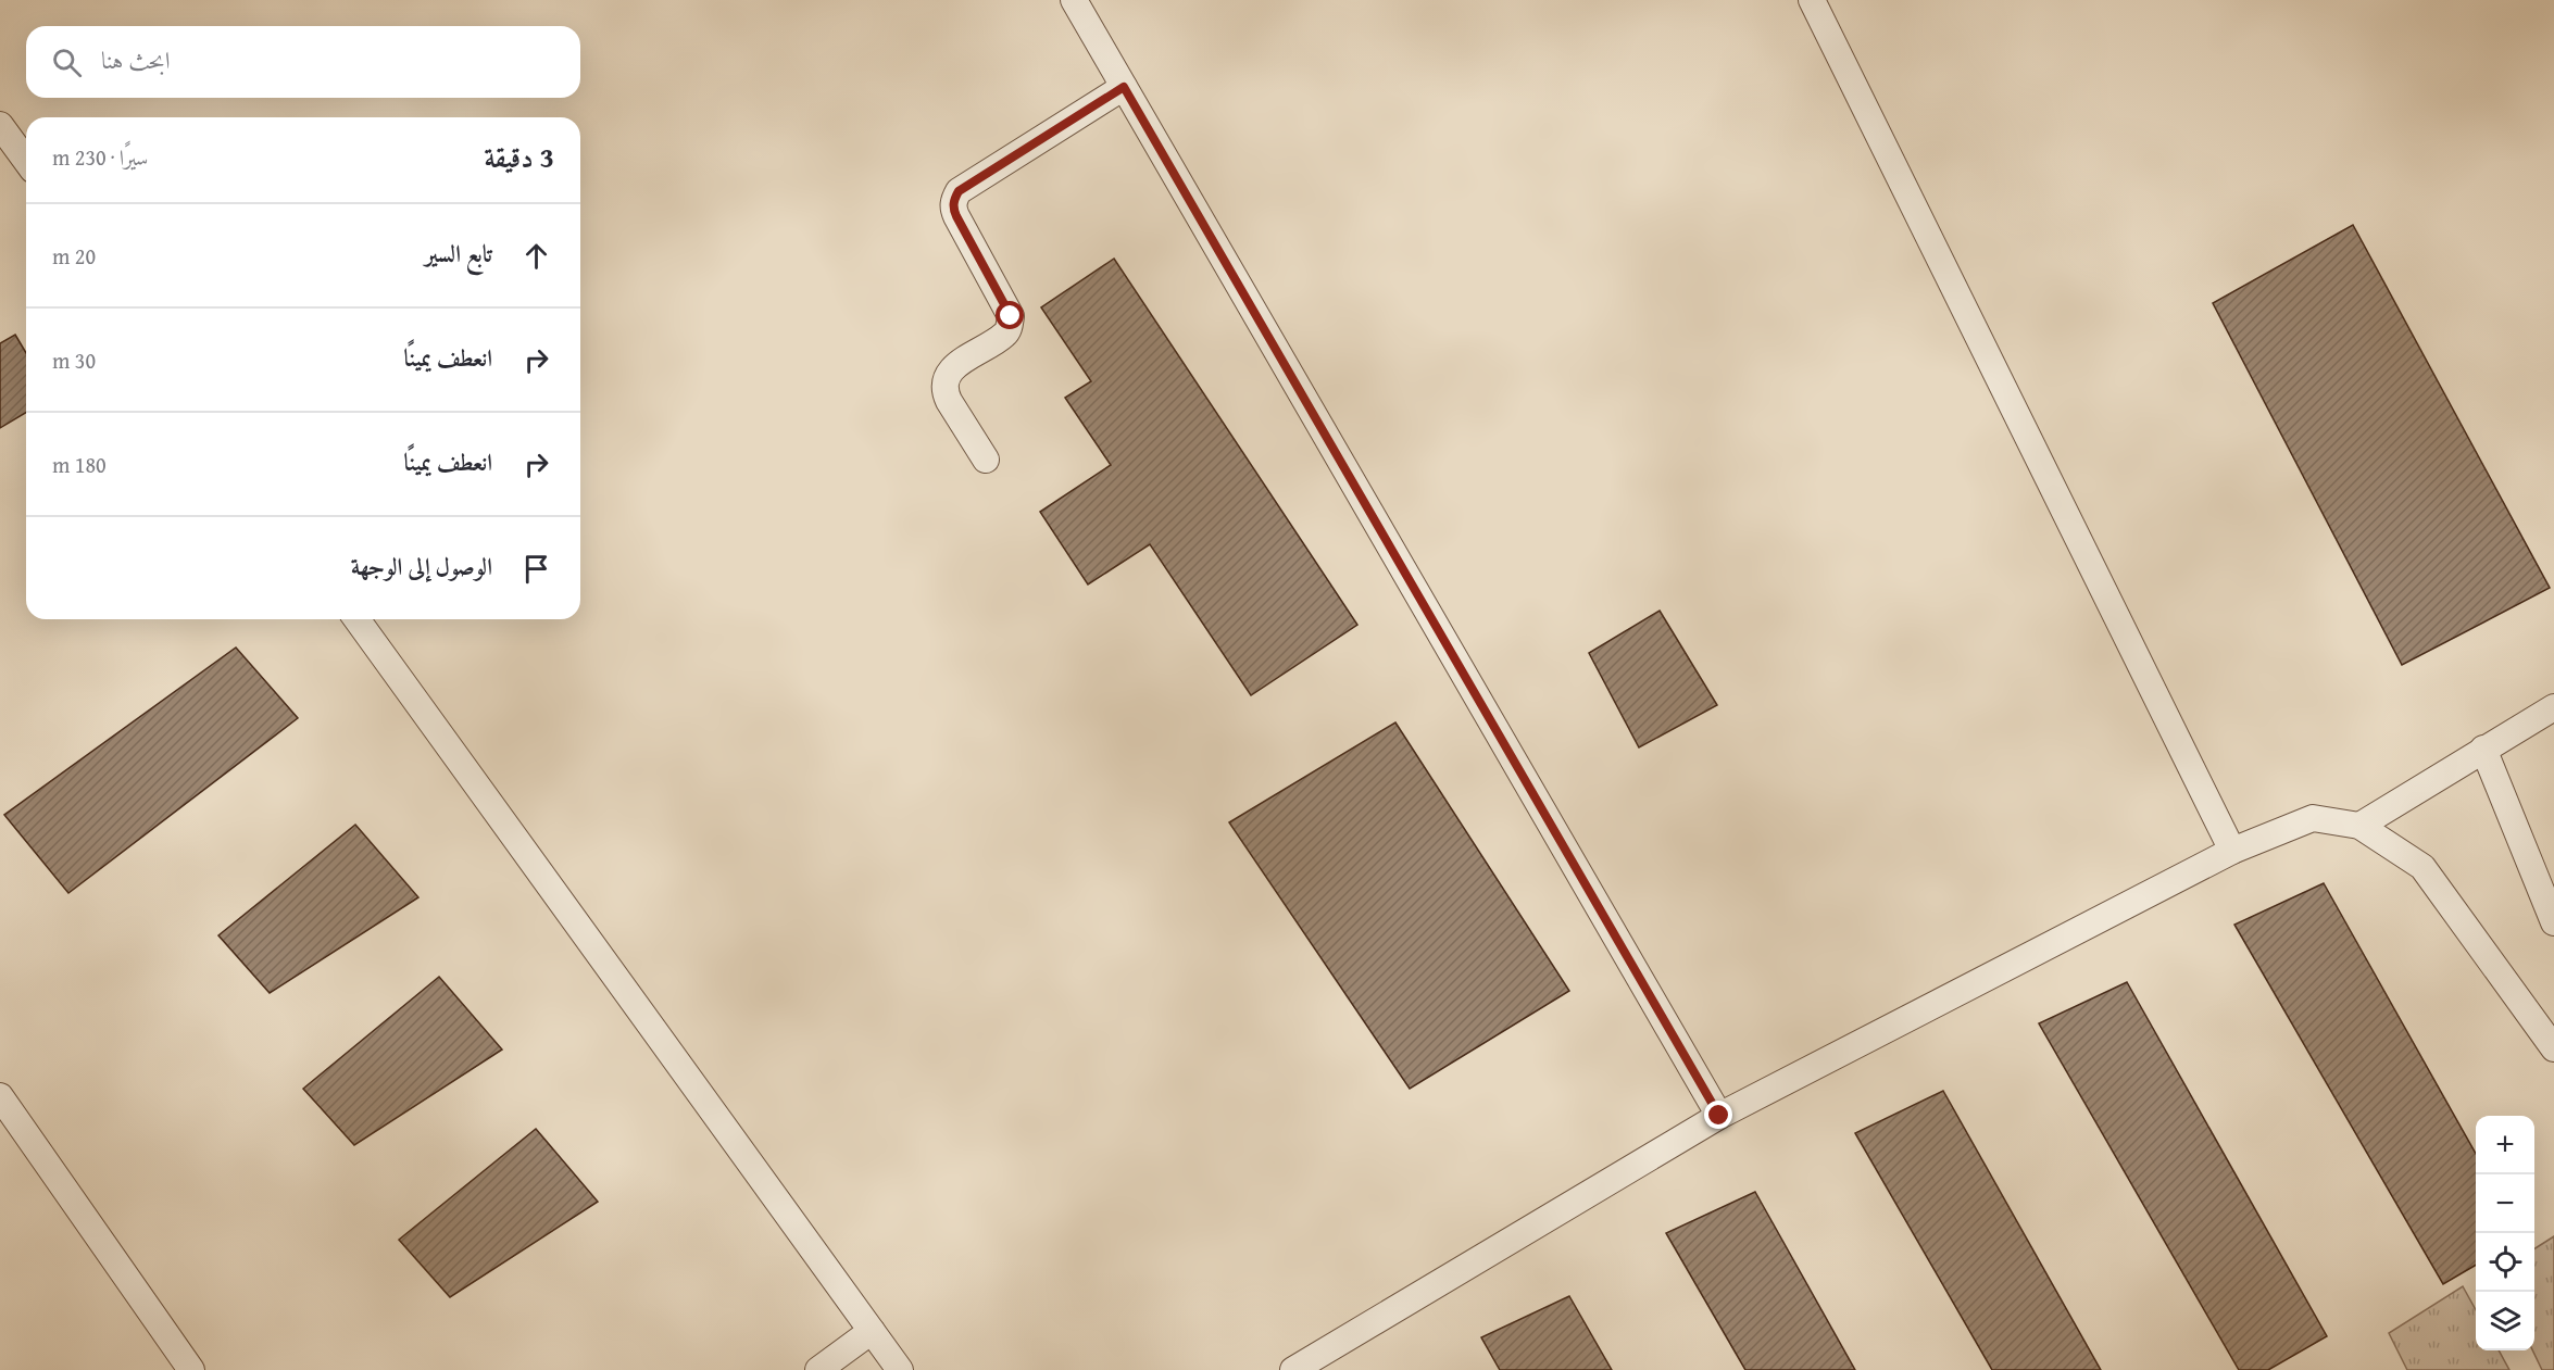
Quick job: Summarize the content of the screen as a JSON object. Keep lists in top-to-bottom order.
{
  "page": {
    "search": "ابحث هنا",
    "heading": ["3 دقيقة", "سيرًا · 230 m"],
    "list": [
      ["تابع السير", "20 m"],
      ["انعطف يمينًا", "30 m"],
      ["انعطف يمينًا", "180 m"],
      "الوصول إلى الوجهة"
    ],
    "map_buttons": ["+", "−"]
  }
}
